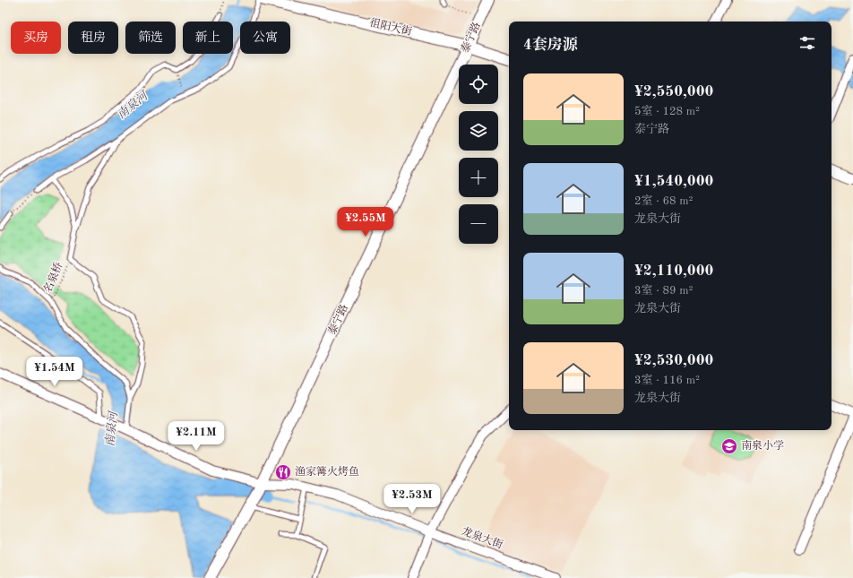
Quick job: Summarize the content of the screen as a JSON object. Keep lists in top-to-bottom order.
{
  "streets": {
    "street": ["徂阳大街", "泰宁路", "龙泉大街"],
    "path": ["名泉桥"]
  },
  "crossings": [
    ["徂阳大街", "泰宁路"],
    ["泰宁路", "龙泉大街"]
  ],
  "water": ["南泉河"],
  "places": {
    "school or university": ["南泉小学"],
    "restaurant": ["渔家篝火烤鱼"]
  },
  "page": {
    "chip": [
      "买房",
      "租房",
      "筛选",
      "新上",
      "公寓"
    ],
    "heading": "4套房源",
    "map_buttons": ["+", "−"],
    "list": [
      {
        "name": "¥2,550,000",
        "note": "5室 · 128 m² · 泰宁路"
      },
      {
        "name": "¥1,540,000",
        "note": "2室 · 68 m² · 龙泉大街"
      },
      {
        "name": "¥2,110,000",
        "note": "3室 · 89 m² · 龙泉大街"
      },
      {
        "name": "¥2,530,000",
        "note": "3室 · 116 m² · 龙泉大街"
      }
    ],
    "price": [
      "¥2.55M",
      "¥1.54M",
      "¥2.11M",
      "¥2.53M"
    ]
  }
}
